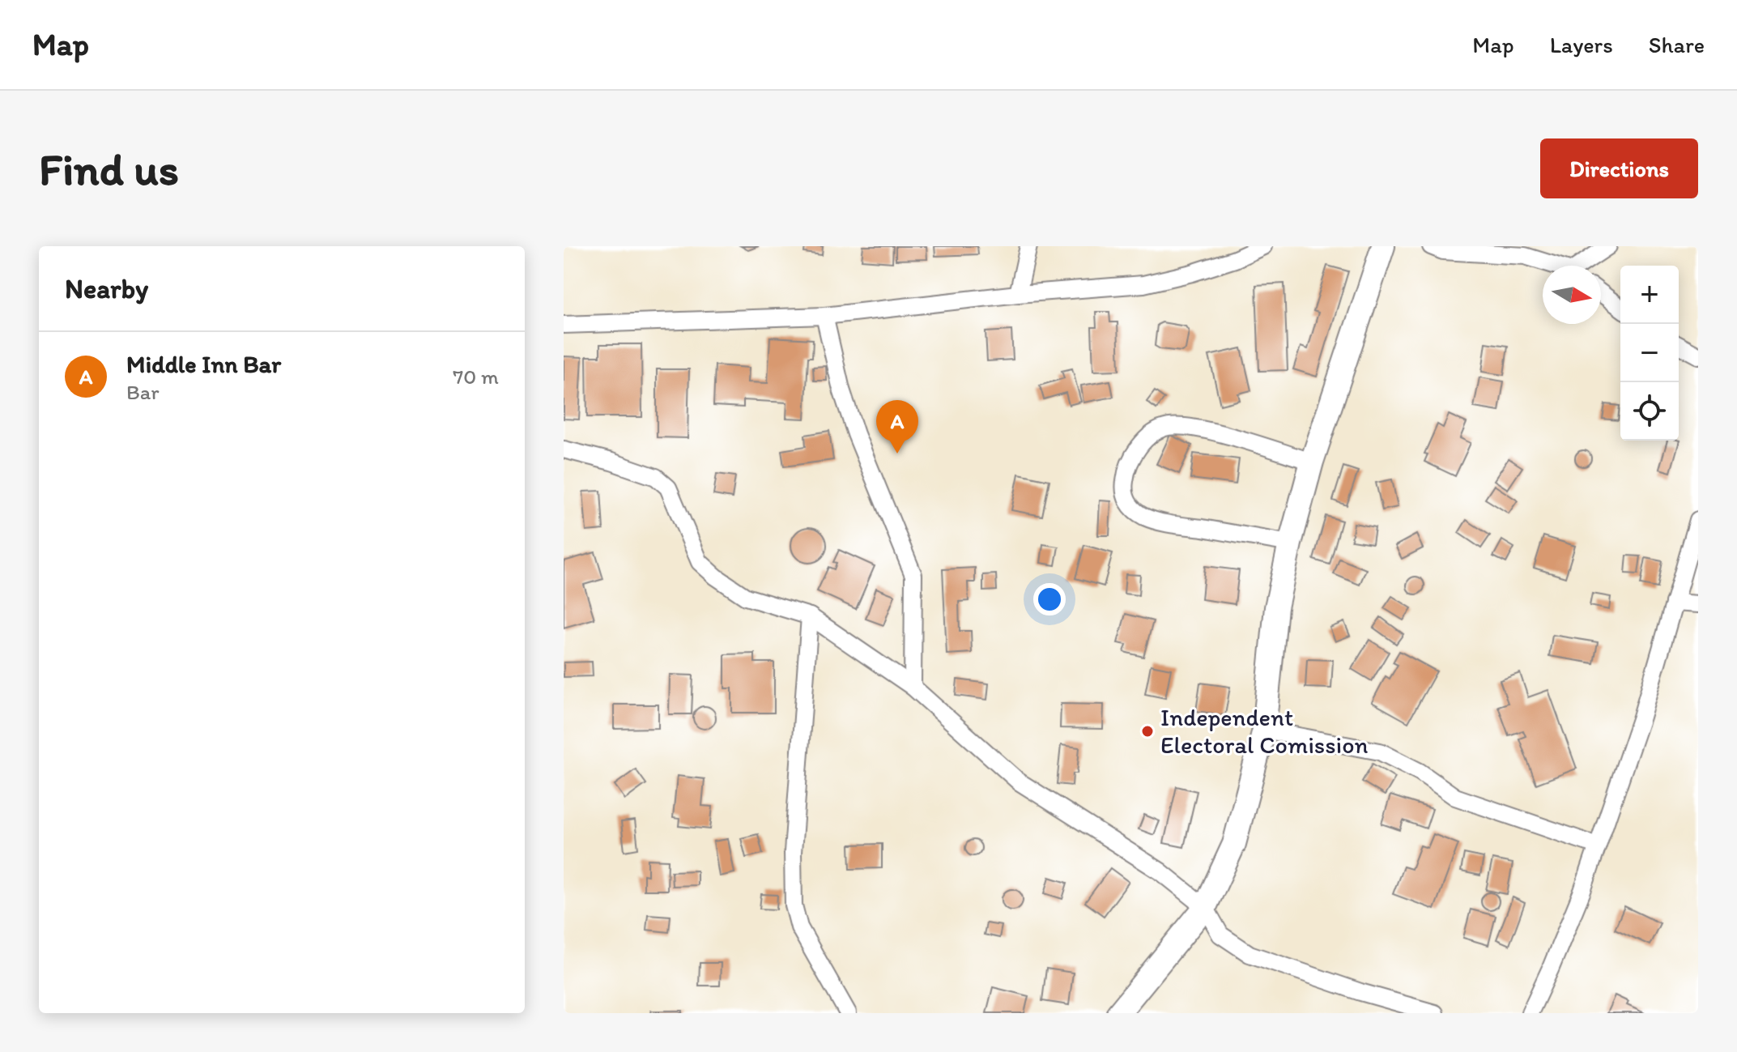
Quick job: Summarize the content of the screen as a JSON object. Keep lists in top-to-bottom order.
{
  "places": ["Independent Electoral Comission"],
  "north": "right",
  "page": {
    "header": "Map",
    "nav": ["Map", "Layers", "Share"],
    "buttons": "Directions",
    "title": "Find us",
    "heading": "Nearby",
    "map_buttons": ["+", "−"],
    "list": [
      {
        "mark": "A",
        "name": "Middle Inn Bar",
        "note": "Bar",
        "value": "70 m"
      }
    ],
    "pins": "A"
  }
}
